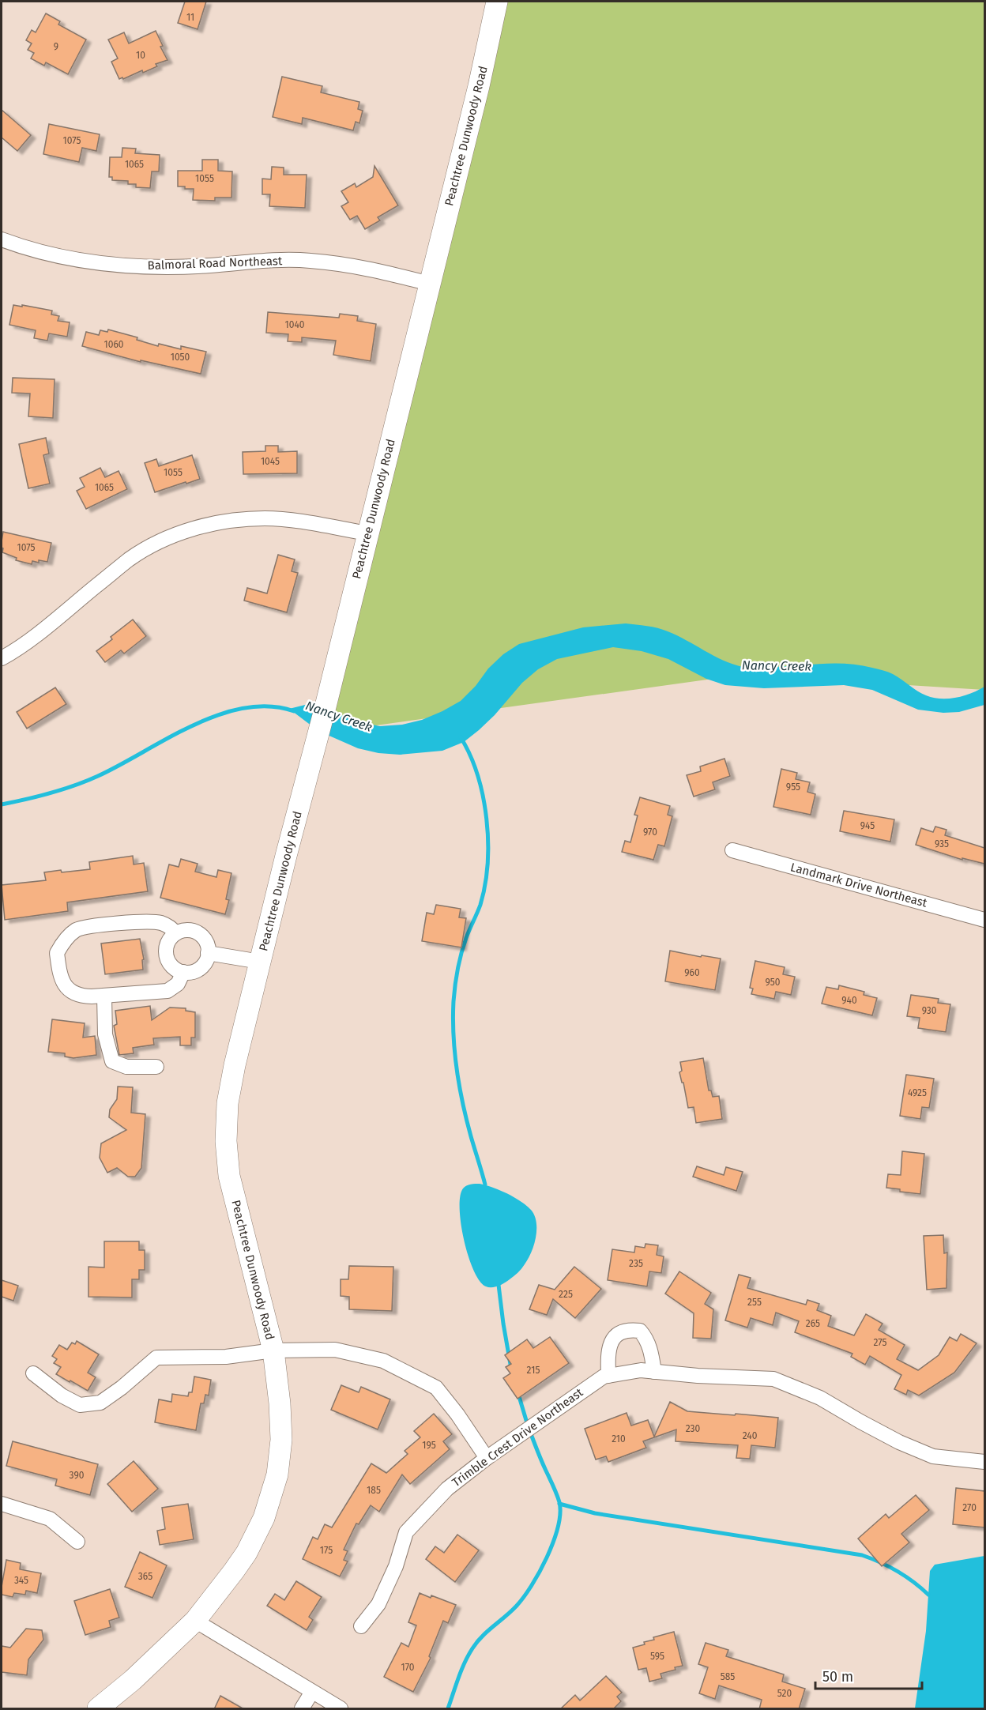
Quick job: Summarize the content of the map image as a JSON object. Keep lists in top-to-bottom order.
{
  "streets": {
    "main road": ["Peachtree Dunwoody Road"],
    "street": ["Balmoral Road Northeast", "Landmark Drive Northeast", "Trimble Crest Drive Northeast"]
  },
  "crossings": [
    ["Peachtree Dunwoody Road", "Balmoral Road Northeast"]
  ],
  "water": ["Nancy Creek"],
  "house_numbers": [
    "11",
    "9",
    "10",
    "1075",
    "1065",
    "1055",
    "1040",
    "1060",
    "1050",
    "1045",
    "1055",
    "1065",
    "1075",
    "955",
    "945",
    "970",
    "935",
    "960",
    "950",
    "940",
    "930",
    "4925",
    "235",
    "225",
    "255",
    "265",
    "275",
    "215",
    "230",
    "240",
    "210",
    "195",
    "390",
    "185",
    "270",
    "175",
    "365",
    "345",
    "595",
    "170",
    "585",
    "520"
  ],
  "scale_bar": "50 m"
}
